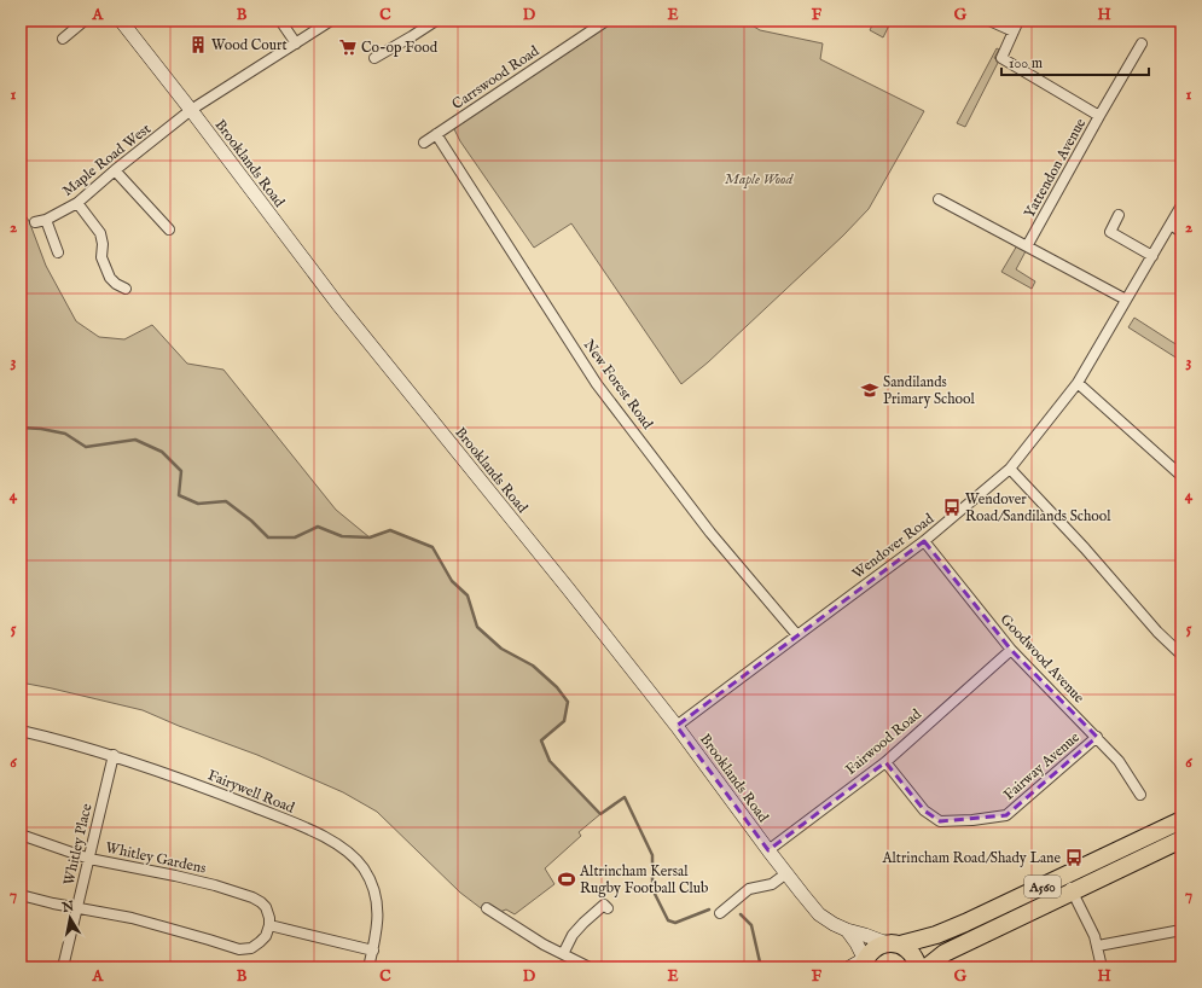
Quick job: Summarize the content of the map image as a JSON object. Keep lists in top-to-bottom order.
{
  "streets": {
    "highway": ["A560"],
    "street": [
      "Carrswood Road",
      "Maple Road West",
      "Brooklands Road",
      "Yattendon Avenue",
      "New Forest Road",
      "Wendover Road",
      "Goodwood Avenue",
      "Fairwood Road",
      "Fairway Avenue",
      "Fairywell Road",
      "Whitley Place",
      "Whitley Gardens"
    ]
  },
  "crossings": [
    ["Carrswood Road", "New Forest Road"],
    ["Maple Road West", "Brooklands Road"],
    ["Brooklands Road", "Wendover Road"],
    ["Brooklands Road", "Fairwood Road"],
    ["Brooklands Road", "A560"],
    ["New Forest Road", "Wendover Road"],
    ["Wendover Road", "Goodwood Avenue"],
    ["Goodwood Avenue", "Fairwood Road"],
    ["Goodwood Avenue", "Fairway Avenue"],
    ["Fairwood Road", "Fairway Avenue"],
    ["Fairywell Road", "Whitley Place"],
    ["Whitley Place", "Whitley Gardens"]
  ],
  "parks": ["Maple Wood"],
  "places": {
    "building": ["Wood Court"],
    "supermarket": ["Co-op Food"],
    "school or university": ["Sandilands Primary School"],
    "bus stop": ["Wendover Road/Sandilands School", "Altrincham Road/Shady Lane"],
    "sports": ["Altrincham Kersal Rugby Football Club"]
  },
  "scale_bar": "100 m",
  "north": "top",
  "grid": {
    "columns": [
      "A",
      "B",
      "C",
      "D",
      "E",
      "F",
      "G",
      "H"
    ],
    "rows": [
      "1",
      "2",
      "3",
      "4",
      "5",
      "6",
      "7"
    ]
  }
}
